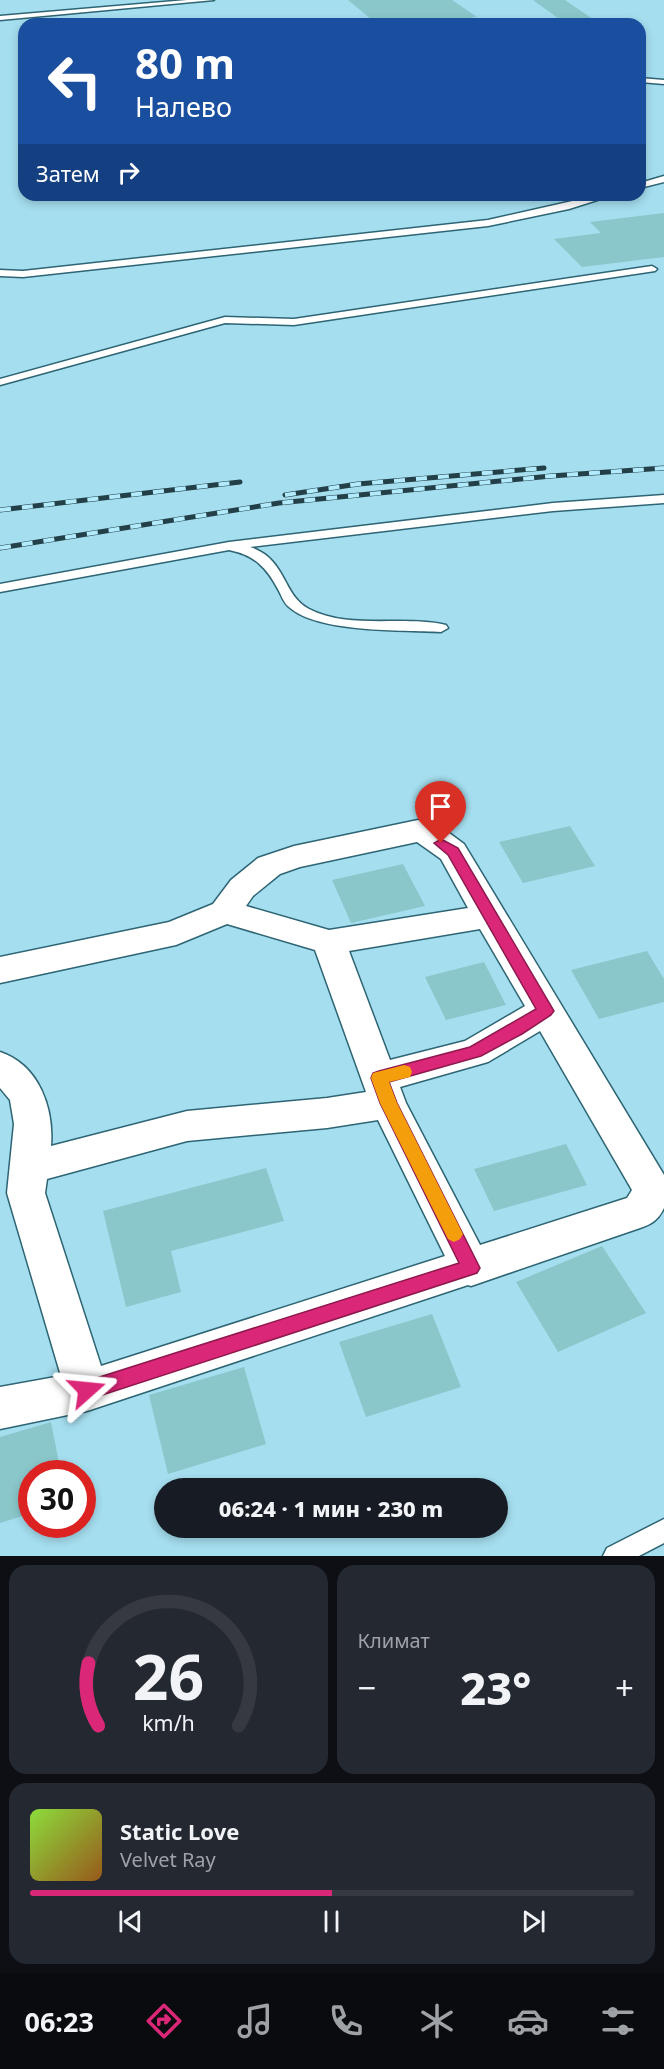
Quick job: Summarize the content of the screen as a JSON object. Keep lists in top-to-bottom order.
{
  "page": {
    "turn": ["80 m", "Налево"],
    "then": "Затем",
    "limit": "30",
    "trip": "06:24 · 1 мин · 230 m",
    "tile": "Климат",
    "heat": ["−", "23°", "+"],
    "song": ["Static Love", "Velvet Ray"],
    "tabs": "06:23",
    "gauge": ["26", "km/h"]
  }
}
